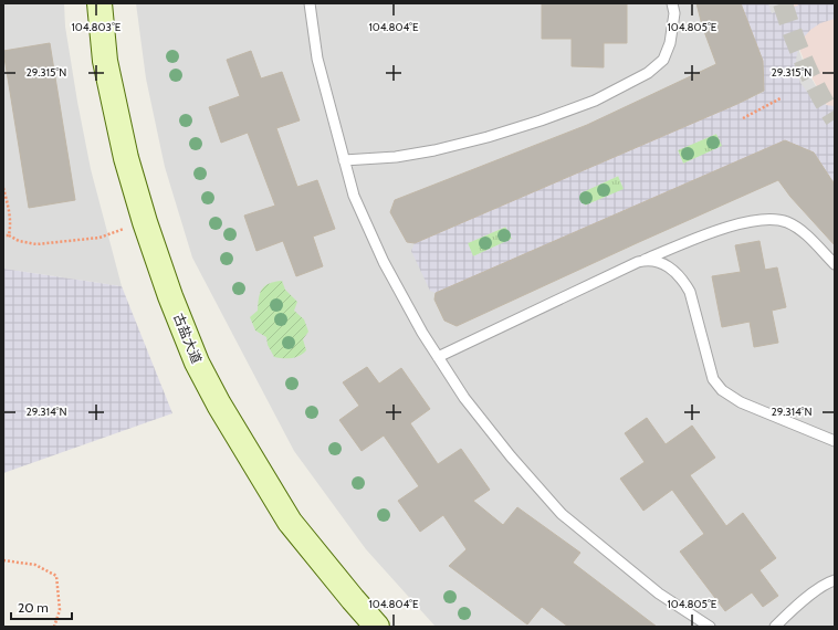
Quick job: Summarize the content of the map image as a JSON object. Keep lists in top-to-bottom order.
{
  "streets": {
    "street": ["古盐大道"]
  },
  "scale_bar": "20 m",
  "coordinates": [
    "104.803°E",
    "104.804°E",
    "104.805°E",
    "29.315°N",
    "29.314°N"
  ]
}
